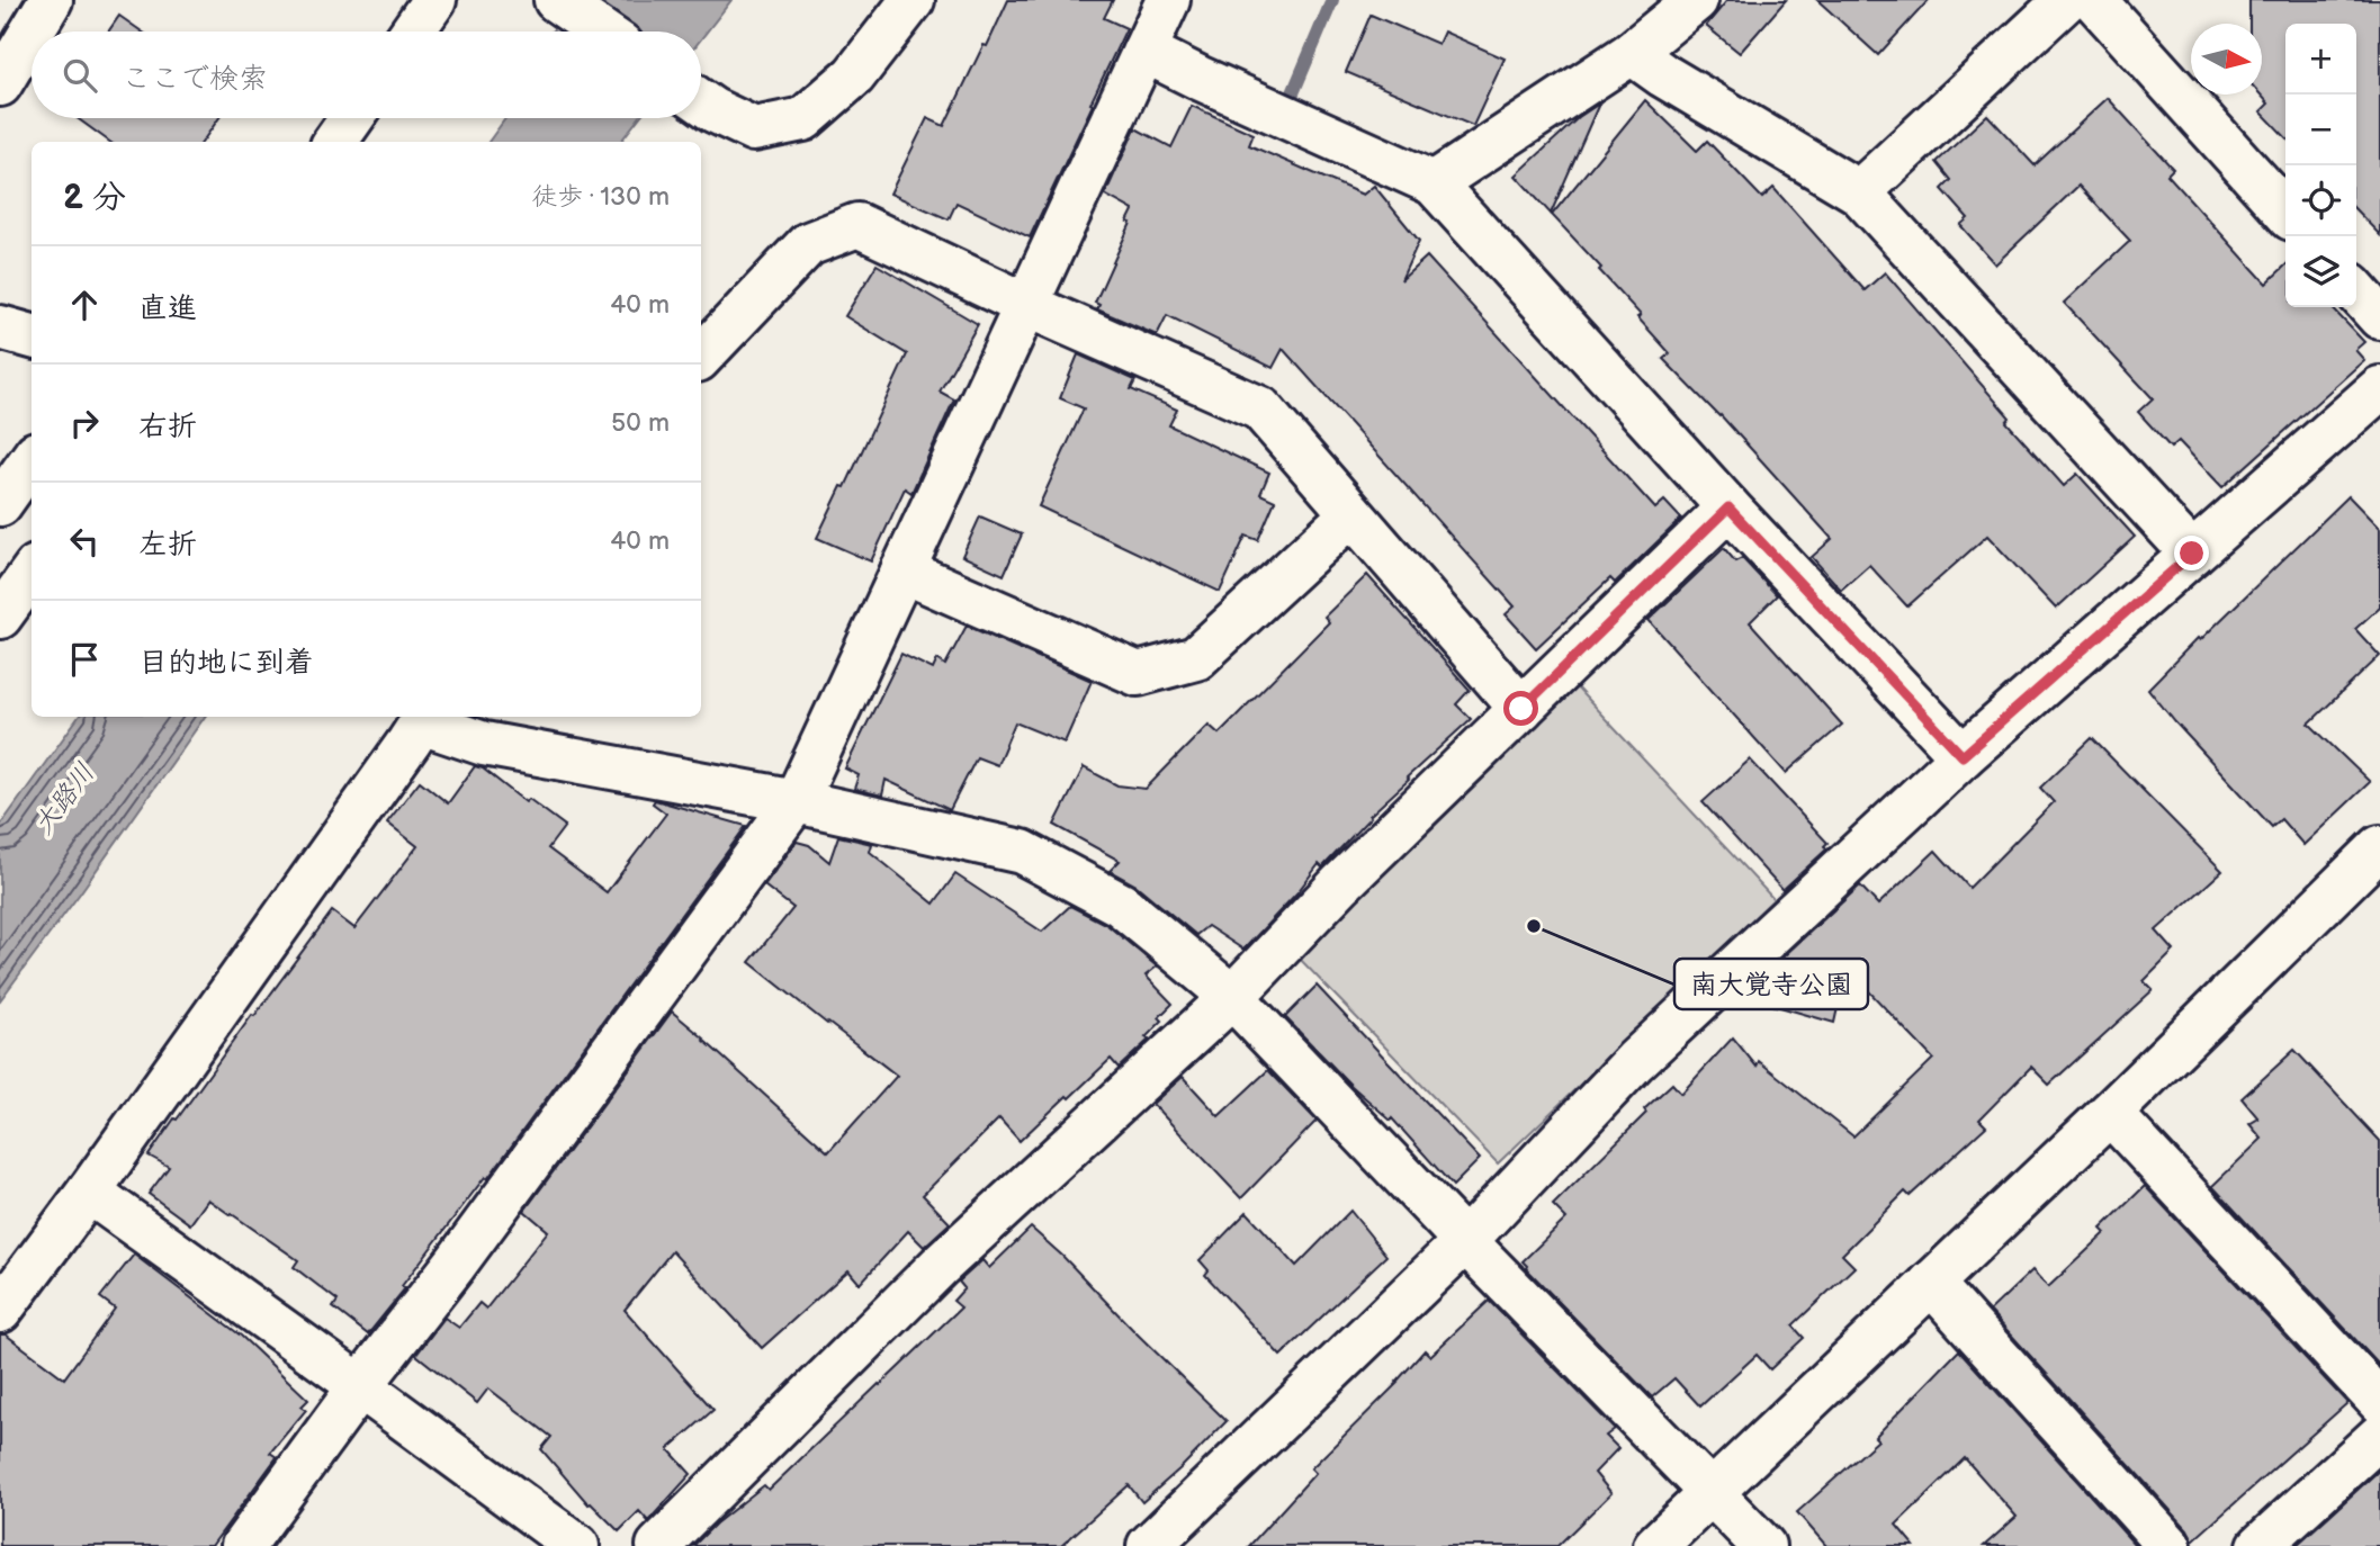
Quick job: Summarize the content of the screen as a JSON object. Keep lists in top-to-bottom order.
{
  "water": ["大路川"],
  "places": ["南大覚寺公園"],
  "north": "right",
  "page": {
    "map_buttons": ["+", "−"],
    "search": "ここで検索",
    "heading": ["2 分", "徒歩 · 130 m"],
    "list": [
      ["直進", "40 m"],
      ["右折", "50 m"],
      ["左折", "40 m"],
      "目的地に到着"
    ]
  }
}
